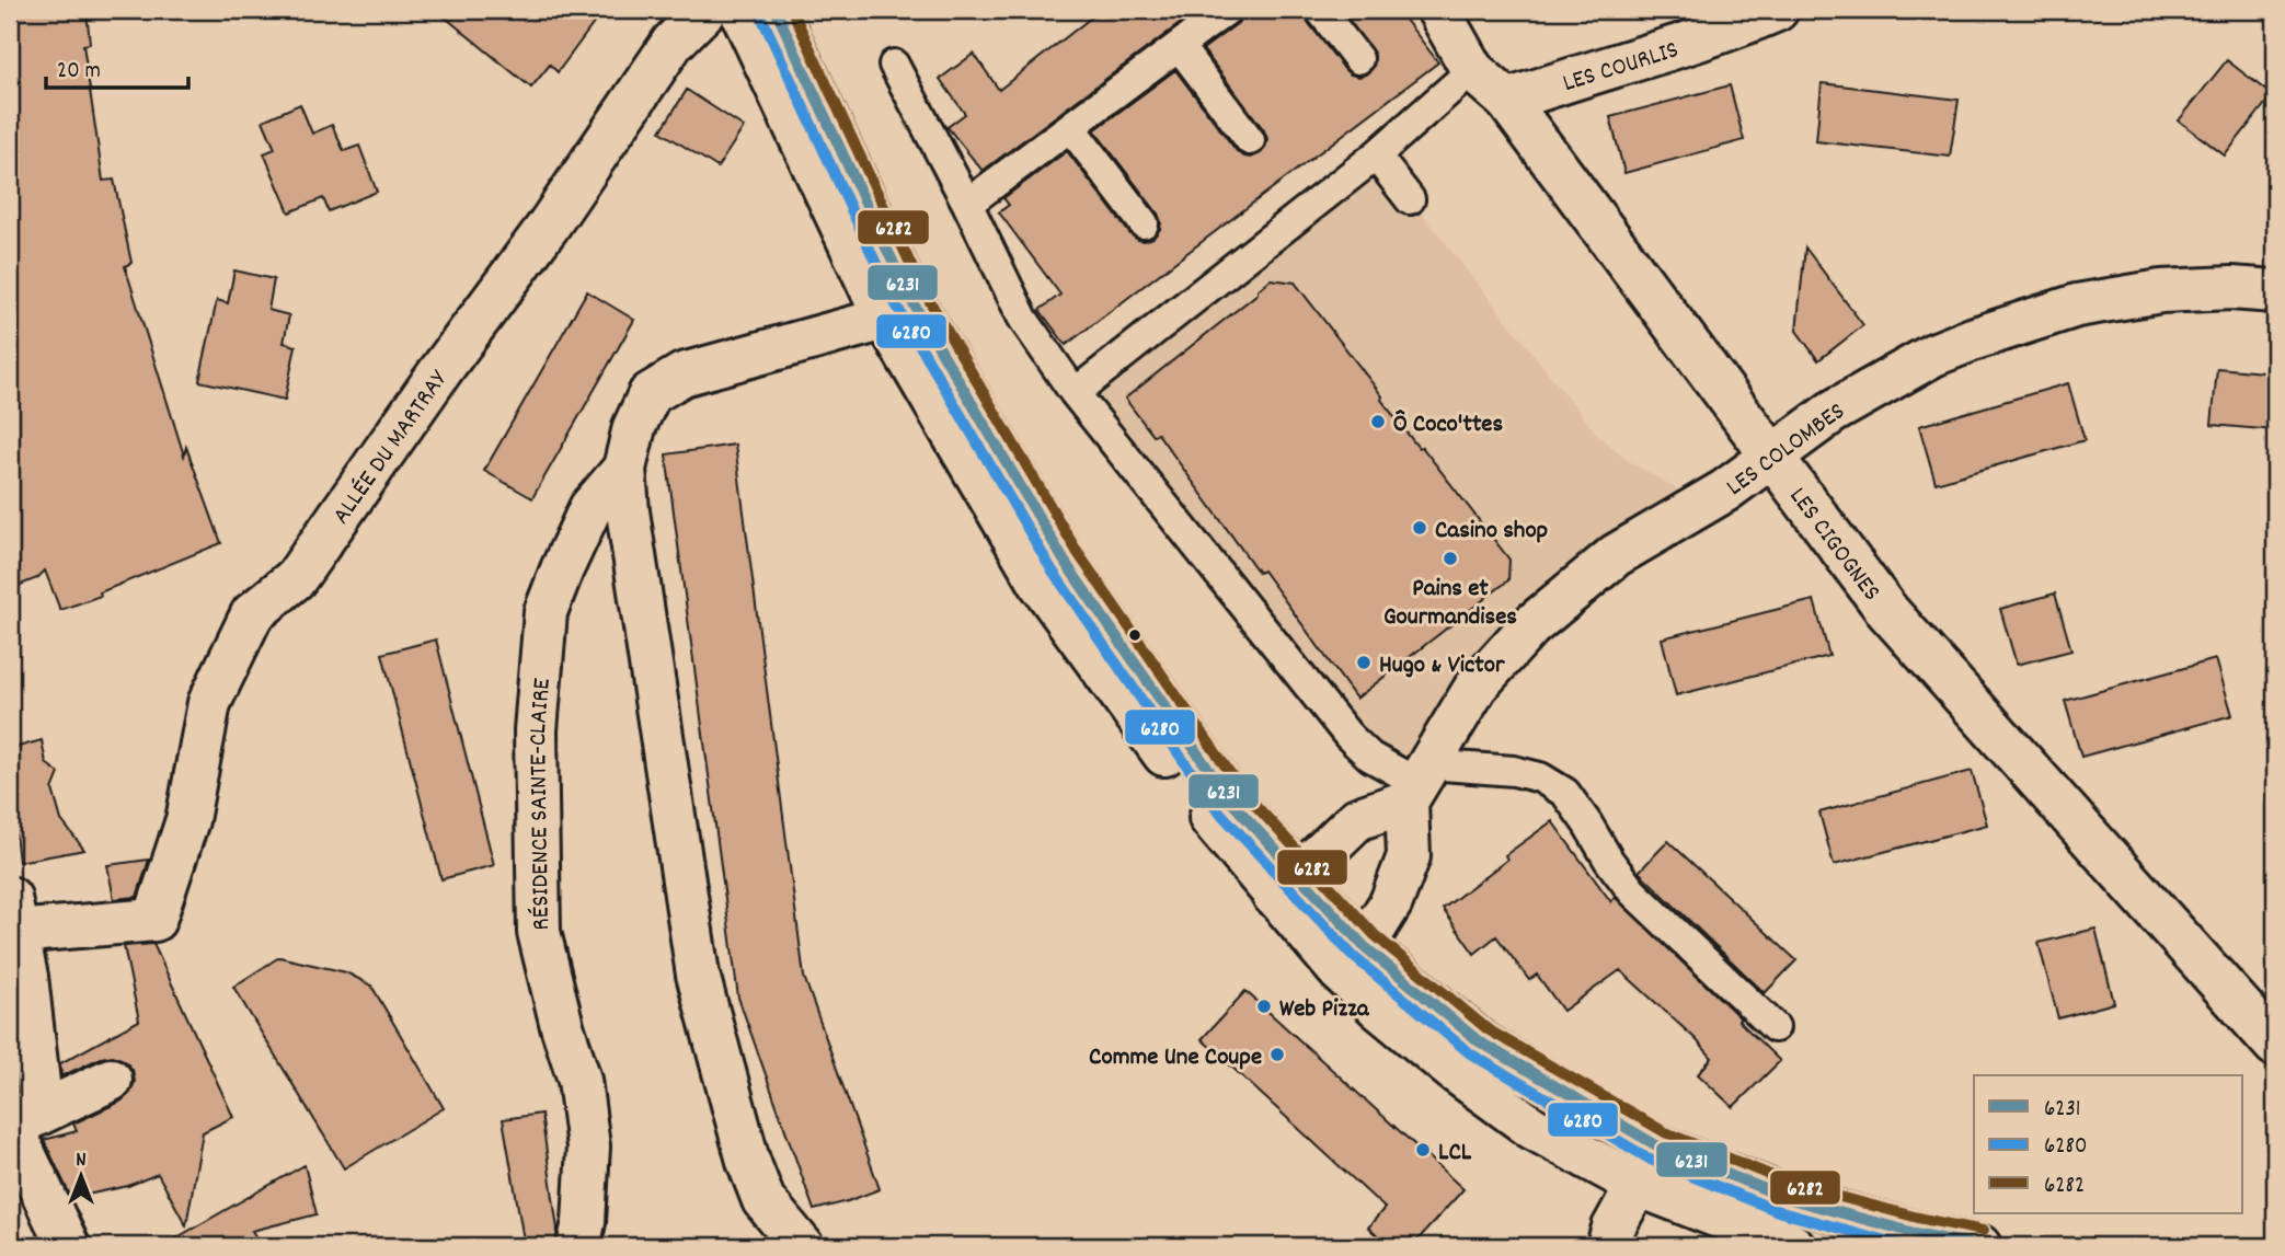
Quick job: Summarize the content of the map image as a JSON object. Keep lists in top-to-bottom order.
{
  "streets": {
    "street": [
      "LES COURLIS",
      "ALLÉE DU MARTRAY",
      "LES COLOMBES",
      "LES CIGOGNES",
      "RÉSIDENCE SAINTE-CLAIRE"
    ]
  },
  "crossings": [
    ["LES COURLIS", "LES CIGOGNES"],
    ["LES COLOMBES", "LES CIGOGNES"]
  ],
  "places": [
    "Ô Coco'ttes",
    "Casino shop",
    "Pains et Gourmandises",
    "Hugo & Victor",
    "Web Pizza",
    "Comme Une Coupe",
    "LCL"
  ],
  "lines": ["transit line 6231", "transit line 6282", "transit line 6280"],
  "legend": ["6231", "6280", "6282"],
  "scale_bar": "20 m",
  "north": "top"
}
